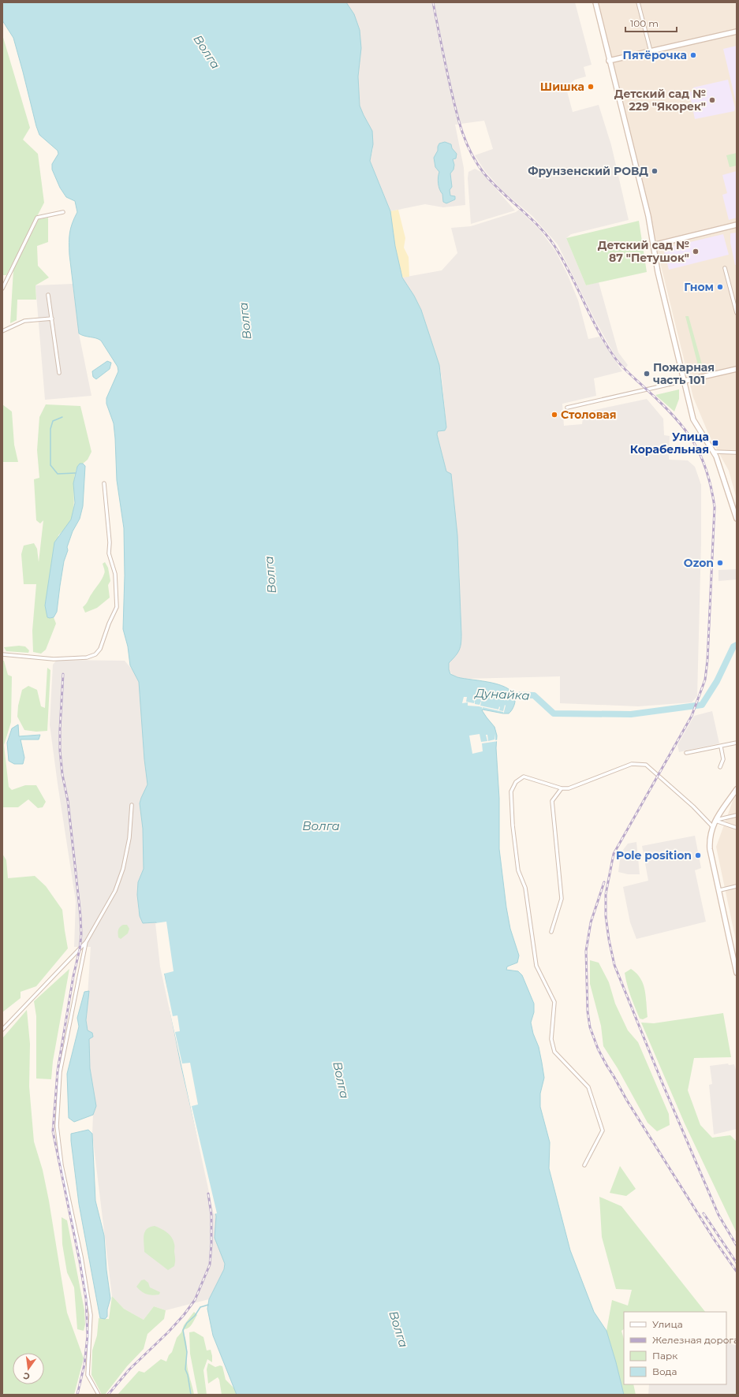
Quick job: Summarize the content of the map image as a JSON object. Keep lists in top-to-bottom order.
{
  "water": ["Волга", "Дунайка"],
  "places": {
    "other": [
      "Пятёрочка",
      "Шишка",
      "Детский сад № 229 \"Якорек\"",
      "Фрунзенский РОВД",
      "Детский сад № 87 \"Петушок\"",
      "Гном",
      "Пожарная часть 101",
      "Столовая",
      "Ozon",
      "Pole position"
    ],
    "transit": ["Улица Корабельная"]
  },
  "legend": [
    "Улица",
    "Железная дорога",
    "Парк",
    "Вода"
  ],
  "scale_bar": "100 m",
  "north": "bottom"
}
